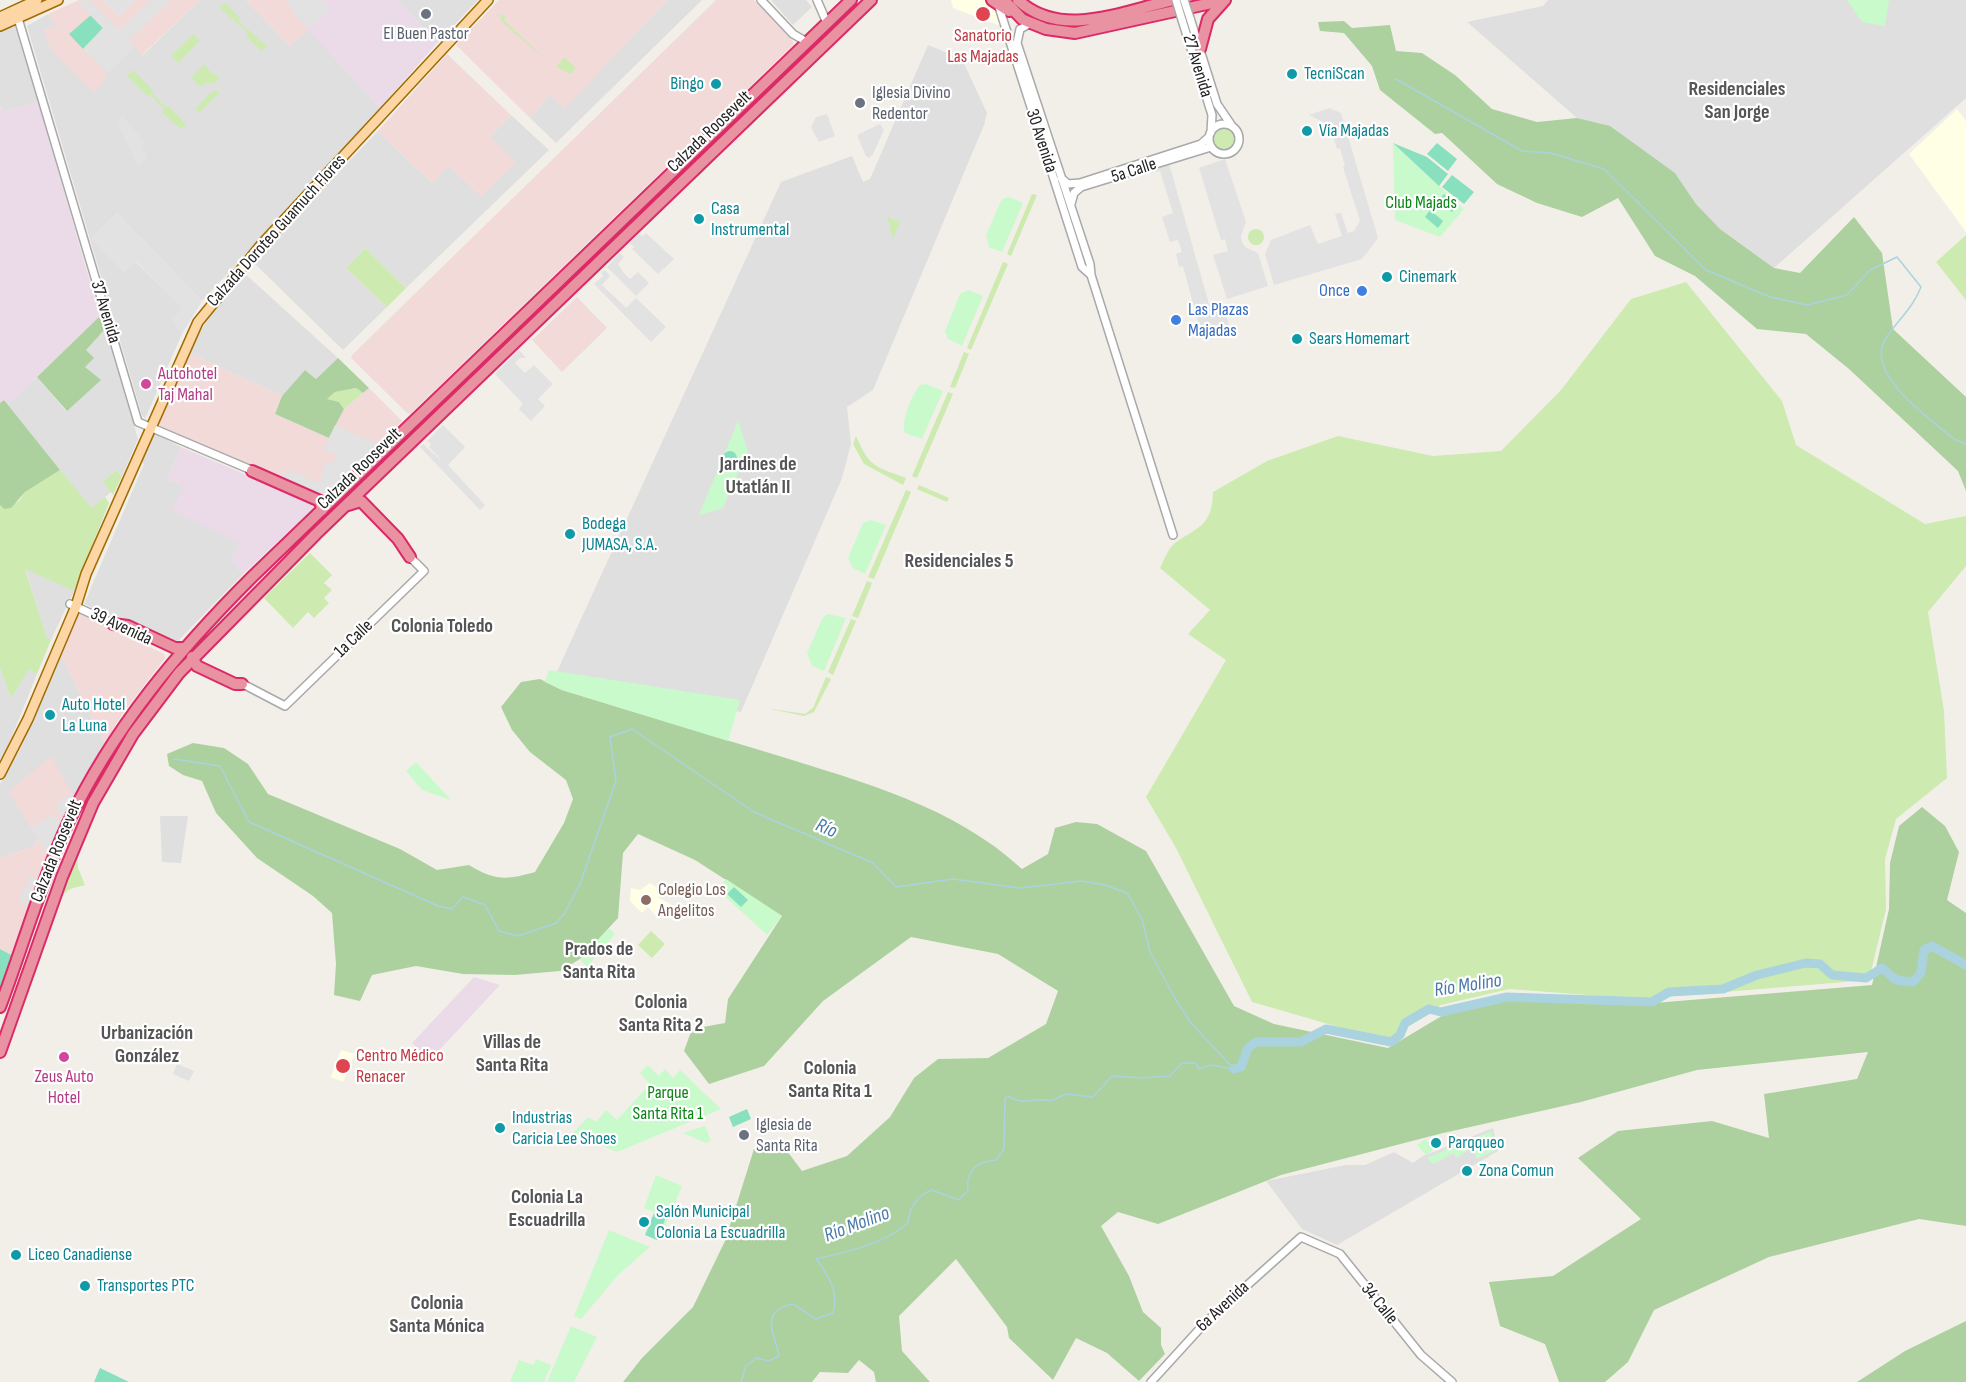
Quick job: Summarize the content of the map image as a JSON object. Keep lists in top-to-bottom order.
{
  "streets": {
    "highway": ["Calzada Roosevelt"],
    "main road": ["Calzada Doroteo Guamuch Flores"],
    "street": [
      "27 Avenida",
      "30 Avenida",
      "5a Calle",
      "37 Avenida",
      "39 Avenida",
      "1a Calle",
      "34 Calle",
      "6a Avenida"
    ]
  },
  "crossings": [
    ["27 Avenida", "5a Calle"],
    ["30 Avenida", "5a Calle"],
    ["Calzada Doroteo Guamuch Flores", "37 Avenida"],
    ["Calzada Doroteo Guamuch Flores", "39 Avenida"],
    ["34 Calle", "6a Avenida"]
  ],
  "districts": [
    "Residenciales San Jorge",
    "Jardines de Utatlán II",
    "Residenciales 5",
    "Colonia Toledo",
    "Prados de Santa Rita",
    "Colonia Santa Rita 2",
    "Urbanización González",
    "Villas de Santa Rita",
    "Colonia Santa Rita 1",
    "Colonia La Escuadrilla",
    "Colonia Santa Mónica"
  ],
  "water": ["Río", "Río Molino"],
  "parks": ["Club Majads", "Parque Santa Rita 1"],
  "places": [
    "El Buen Pastor",
    "Sanatorio Las Majadas",
    "TecniScan",
    "Bingo",
    "Iglesia Divino Redentor",
    "Vía Majadas",
    "Casa Instrumental",
    "Cinemark",
    "Once",
    "Las Plazas Majadas",
    "Sears Homemart",
    "Autohotel Taj Mahal",
    "Bodega JUMASA, S.A.",
    "Auto Hotel La Luna",
    "Colegio Los Angelitos",
    "Zeus Auto Hotel",
    "Centro Médico Renacer",
    "Industrias Caricia Lee Shoes",
    "Iglesia de Santa Rita",
    "Parqqueo",
    "Zona Comun",
    "Salón Municipal Colonia La Escuadrilla",
    "Liceo Canadiense",
    "Transportes PTC"
  ]
}
